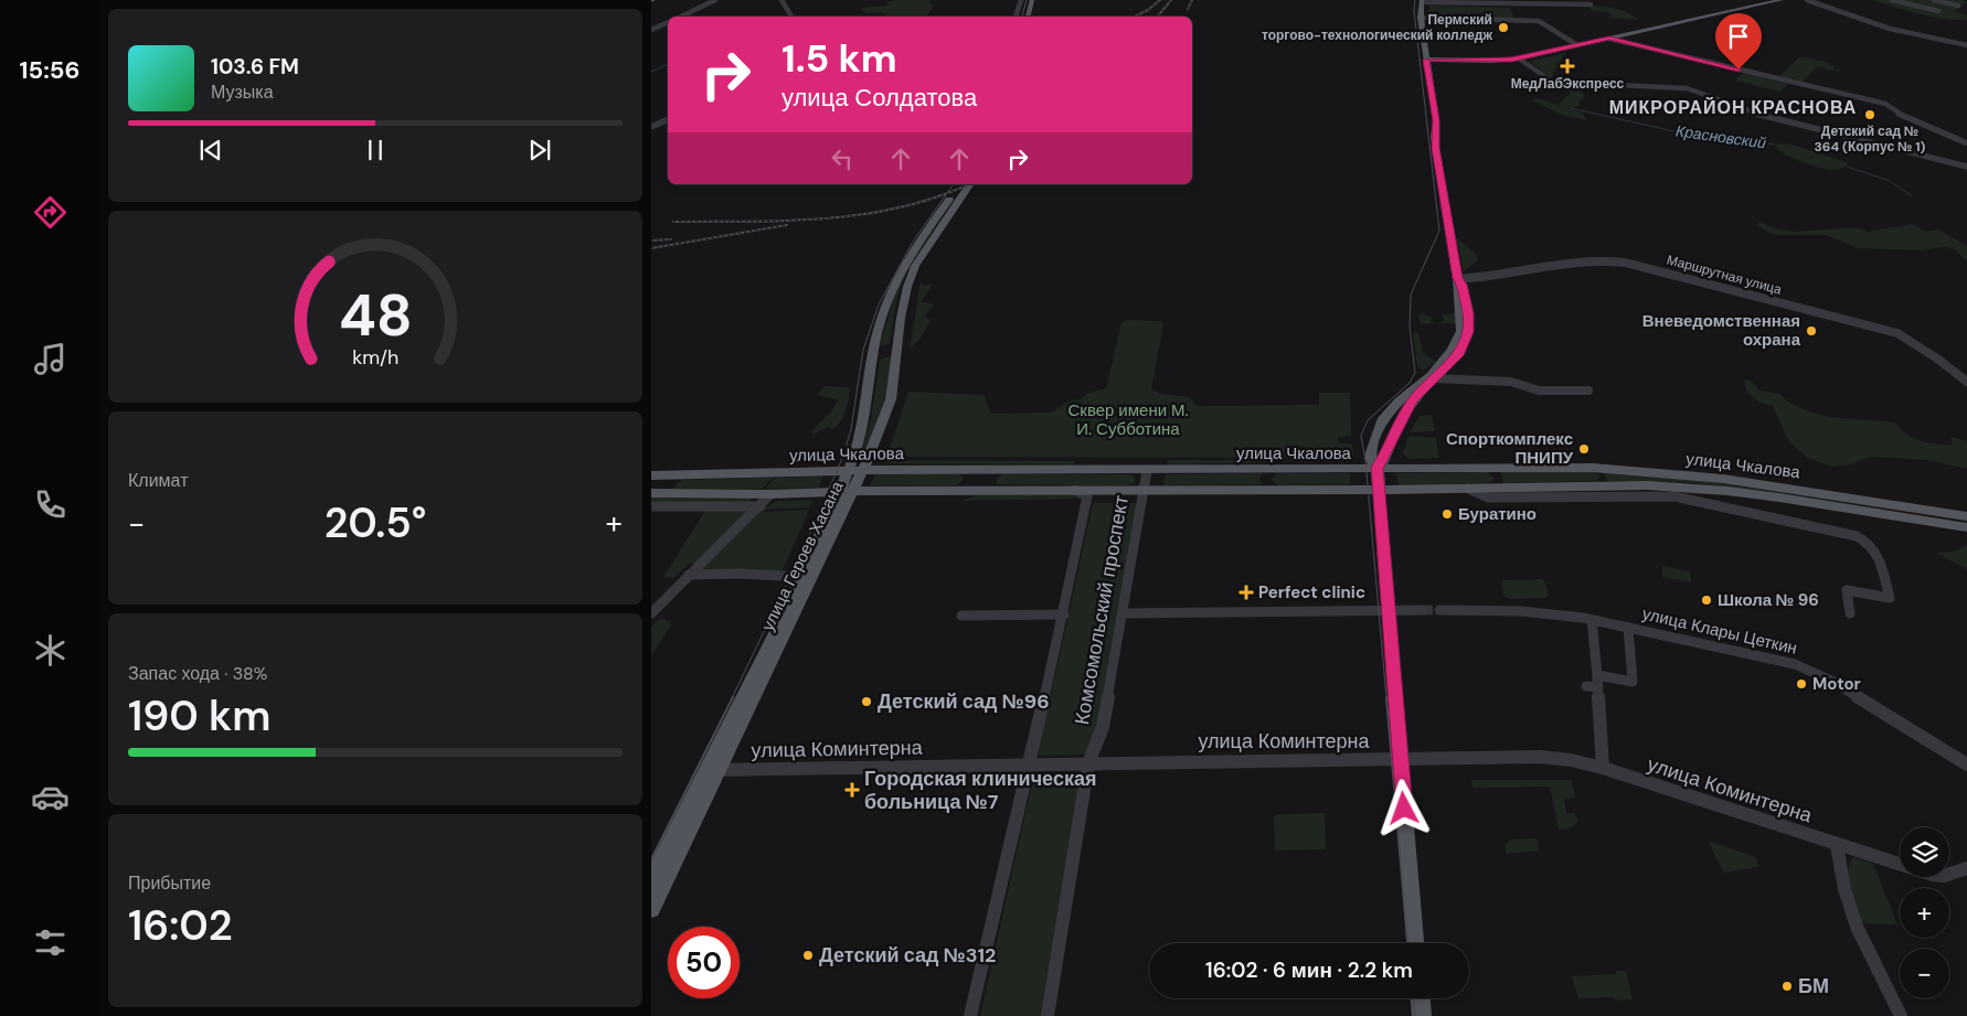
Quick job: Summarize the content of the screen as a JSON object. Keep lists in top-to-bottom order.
{
  "streets": {
    "main road": ["улица Чкалова", "улица Героев Хасана"],
    "street": [
      "Маршрутная улица",
      "Комсомольский проспект",
      "улица Клары Цеткин",
      "улица Коминтерна"
    ]
  },
  "crossings": [
    ["улица Чкалова", "улица Героев Хасана"],
    ["улица Чкалова", "Комсомольский проспект"],
    ["улица Героев Хасана", "улица Коминтерна"],
    ["Комсомольский проспект", "улица Коминтерна"]
  ],
  "districts": ["МИКРОРАЙОН КРАСНОВА"],
  "water": ["Красновский"],
  "parks": ["Сквер имени М. И. Субботина"],
  "places": {
    "other": [
      "Пермский торгово-технологический колледж",
      "Детский сад № 364 (Корпус № 1)",
      "Вневедомственная охрана",
      "Спорткомплекс ПНИПУ",
      "Буратино",
      "Школа № 96",
      "Motor",
      "Детский сад №96",
      "Детский сад №312",
      "БМ"
    ],
    "health": ["МедЛабЭкспресс", "Perfect clinic", "Городская клиническая больница №7"]
  },
  "page": {
    "tabs": "15:56",
    "turn": ["1.5 km", "улица Солдатова"],
    "song": ["103.6 FM", "Музыка"],
    "tile": [
      "Климат",
      ["Запас хода · 38%", "190 km"],
      ["Прибытие", "16:02"]
    ],
    "heat": ["−", "20.5°", "+"],
    "map_buttons": ["+", "−"],
    "limit": "50",
    "trip": "16:02 · 6 мин · 2.2 km",
    "gauge": ["48", "km/h"]
  }
}
